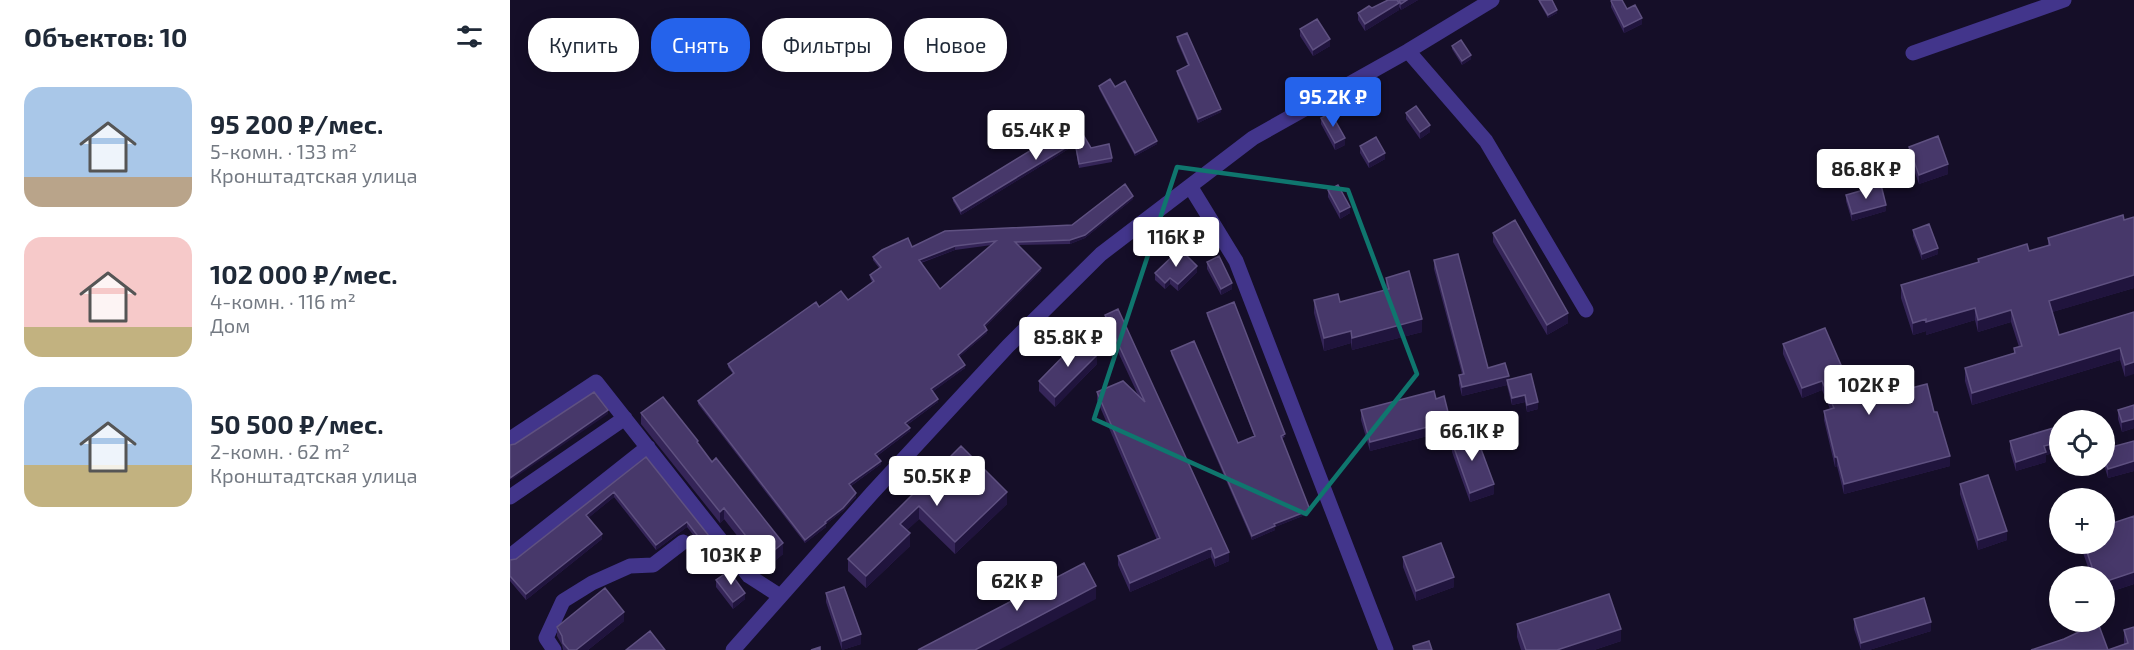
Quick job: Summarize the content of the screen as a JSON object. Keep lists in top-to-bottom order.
{
  "page": {
    "heading": "Объектов: 10",
    "chip": [
      "Купить",
      "Снять",
      "Фильтры",
      "Новое"
    ],
    "list": [
      {
        "name": "95 200 ₽/мес.",
        "note": "5-комн. · 133 m² · Кронштадтская улица"
      },
      {
        "name": "102 000 ₽/мес.",
        "note": "4-комн. · 116 m² · Дом"
      },
      {
        "name": "50 500 ₽/мес.",
        "note": "2-комн. · 62 m² · Кронштадтская улица"
      }
    ],
    "price": [
      "95.2K ₽",
      "65.4K ₽",
      "86.8K ₽",
      "116K ₽",
      "85.8K ₽",
      "102K ₽",
      "66.1K ₽",
      "50.5K ₽",
      "103K ₽",
      "62K ₽"
    ],
    "map_buttons": ["+", "−"]
  }
}
